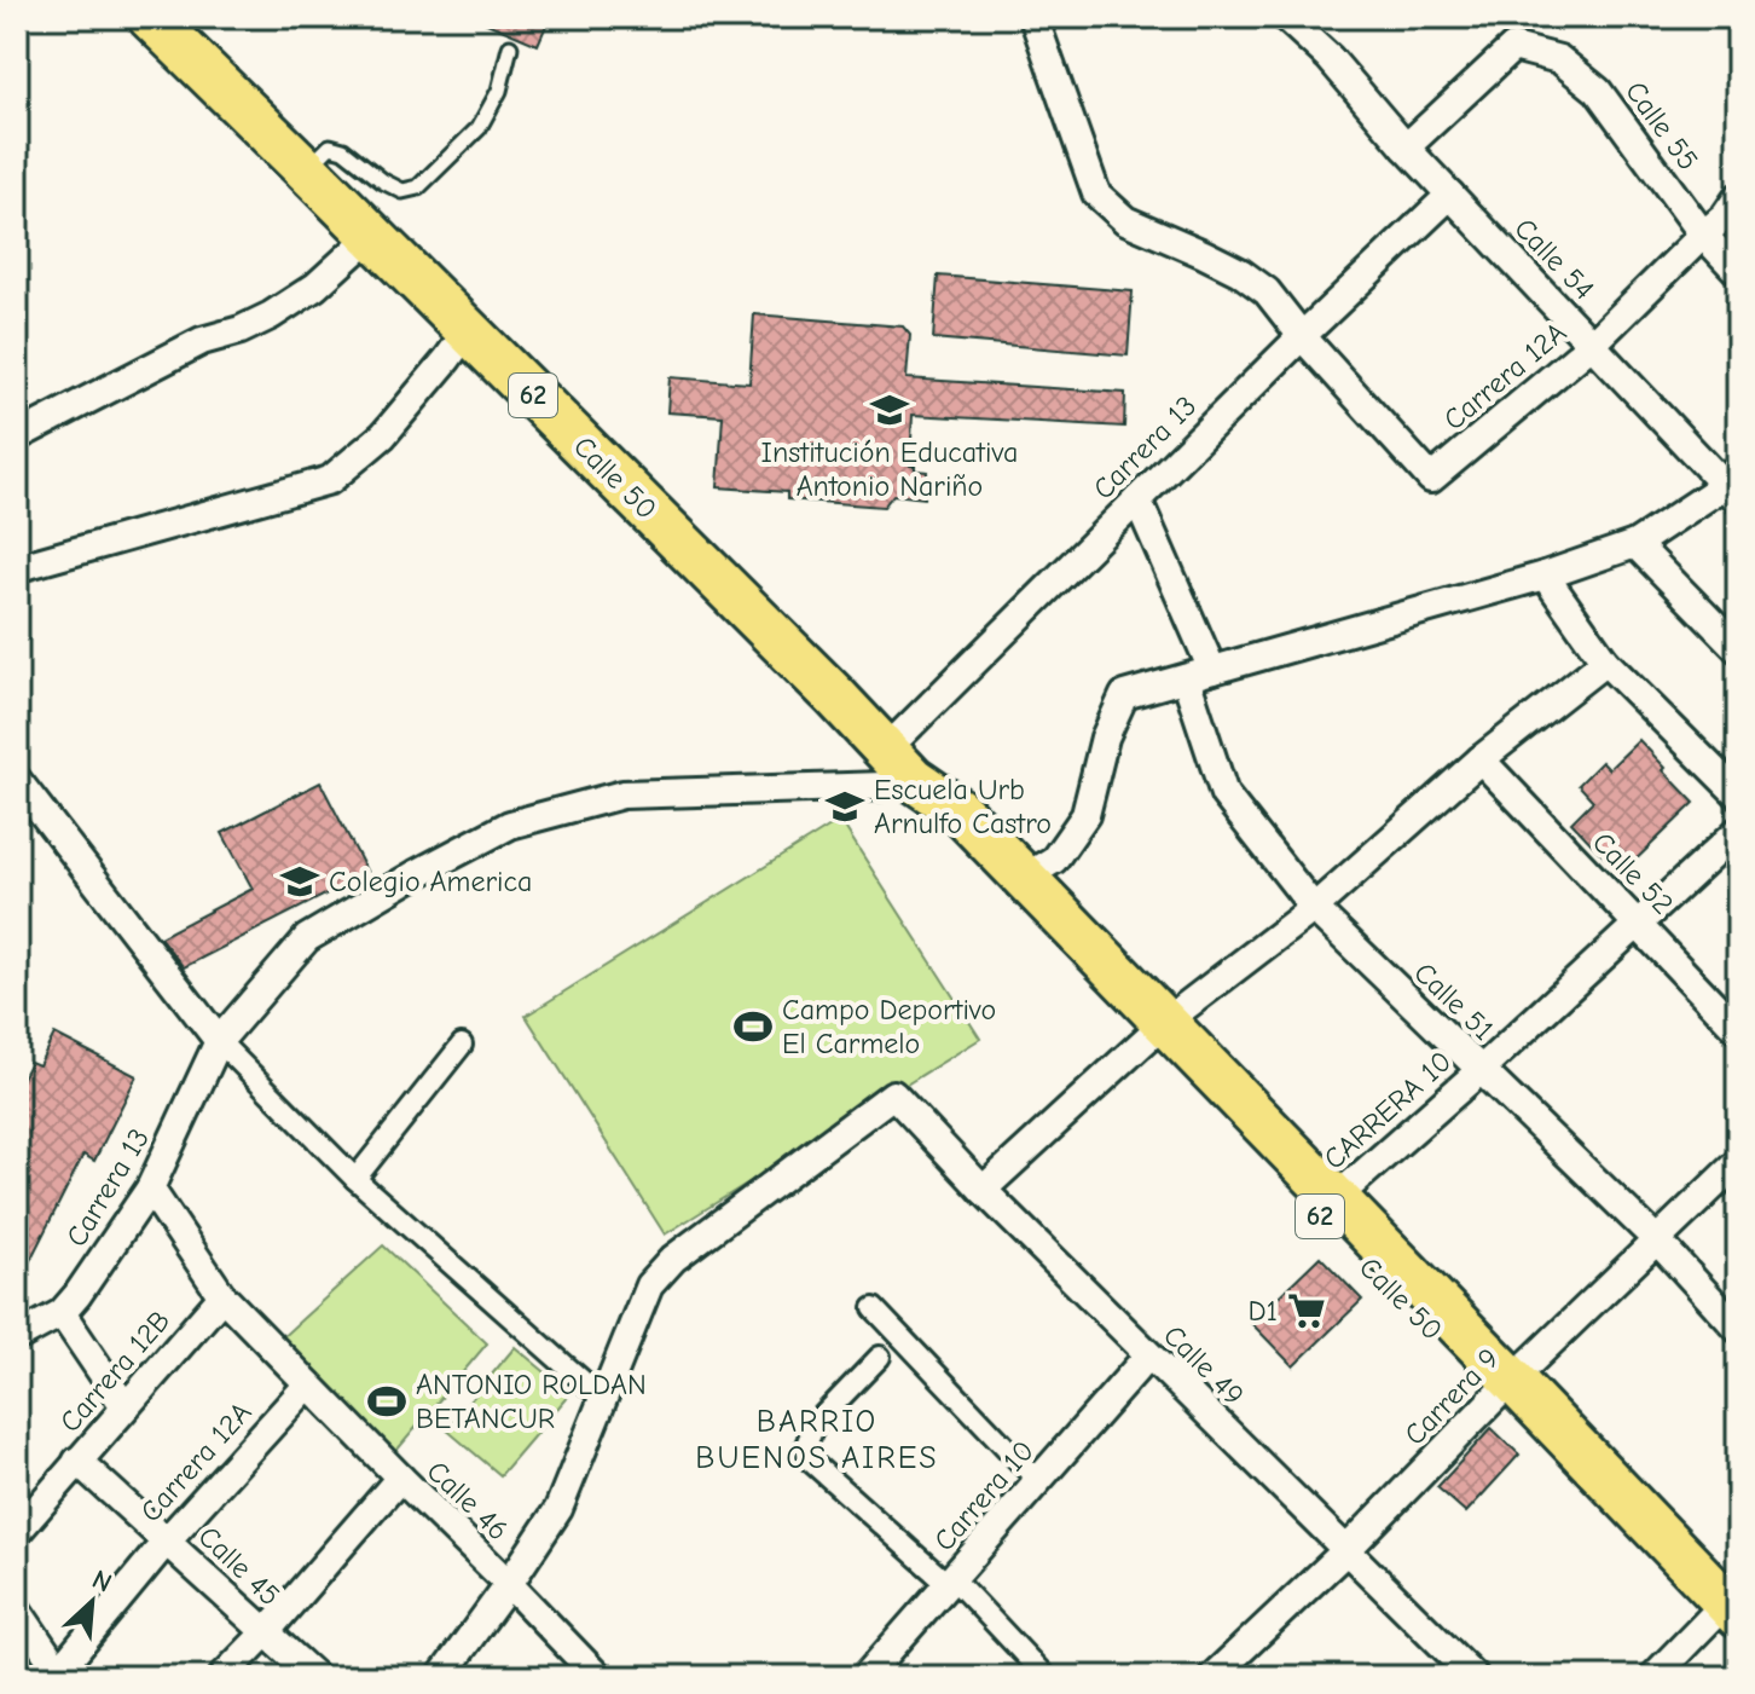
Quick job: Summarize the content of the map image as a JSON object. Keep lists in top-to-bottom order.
{
  "streets": {
    "main road": ["62", "Calle 50"],
    "street": [
      "Calle 55",
      "Calle 54",
      "Carrera 12A",
      "Carrera 13",
      "Calle 52",
      "Calle 51",
      "CARRERA 10",
      "Calle 49",
      "Carrera 12B",
      "Carrera 9",
      "Carrera 10",
      "Calle 46",
      "Calle 45"
    ]
  },
  "crossings": [
    ["Calle 55", "Calle 54"],
    ["Calle 55", "Carrera 12A"],
    ["Calle 54", "Carrera 12A"],
    ["Calle 54", "Carrera 13"],
    ["Carrera 12A", "Carrera 13"],
    ["Carrera 12A", "Calle 46"],
    ["Carrera 12A", "Calle 45"],
    ["Carrera 13", "Calle 50"],
    ["Carrera 13", "Calle 46"],
    ["Calle 50", "CARRERA 10"],
    ["Calle 50", "Carrera 9"],
    ["Calle 52", "Carrera 10"],
    ["Calle 51", "CARRERA 10"],
    ["Calle 51", "Carrera 9"],
    ["Calle 51", "Carrera 10"],
    ["CARRERA 10", "Carrera 10"],
    ["Calle 49", "Carrera 9"],
    ["Calle 49", "Carrera 10"],
    ["Carrera 12B", "Calle 46"],
    ["Carrera 12B", "Calle 45"]
  ],
  "districts": ["BARRIO BUENOS AIRES"],
  "places": {
    "school or university": ["Institución Educativa Antonio Nariño", "Escuela Urb Arnulfo Castro", "Colegio America"],
    "sports": ["Campo Deportivo El Carmelo", "ANTONIO ROLDAN BETANCUR"],
    "supermarket": ["D1"]
  },
  "north": "top right"
}
